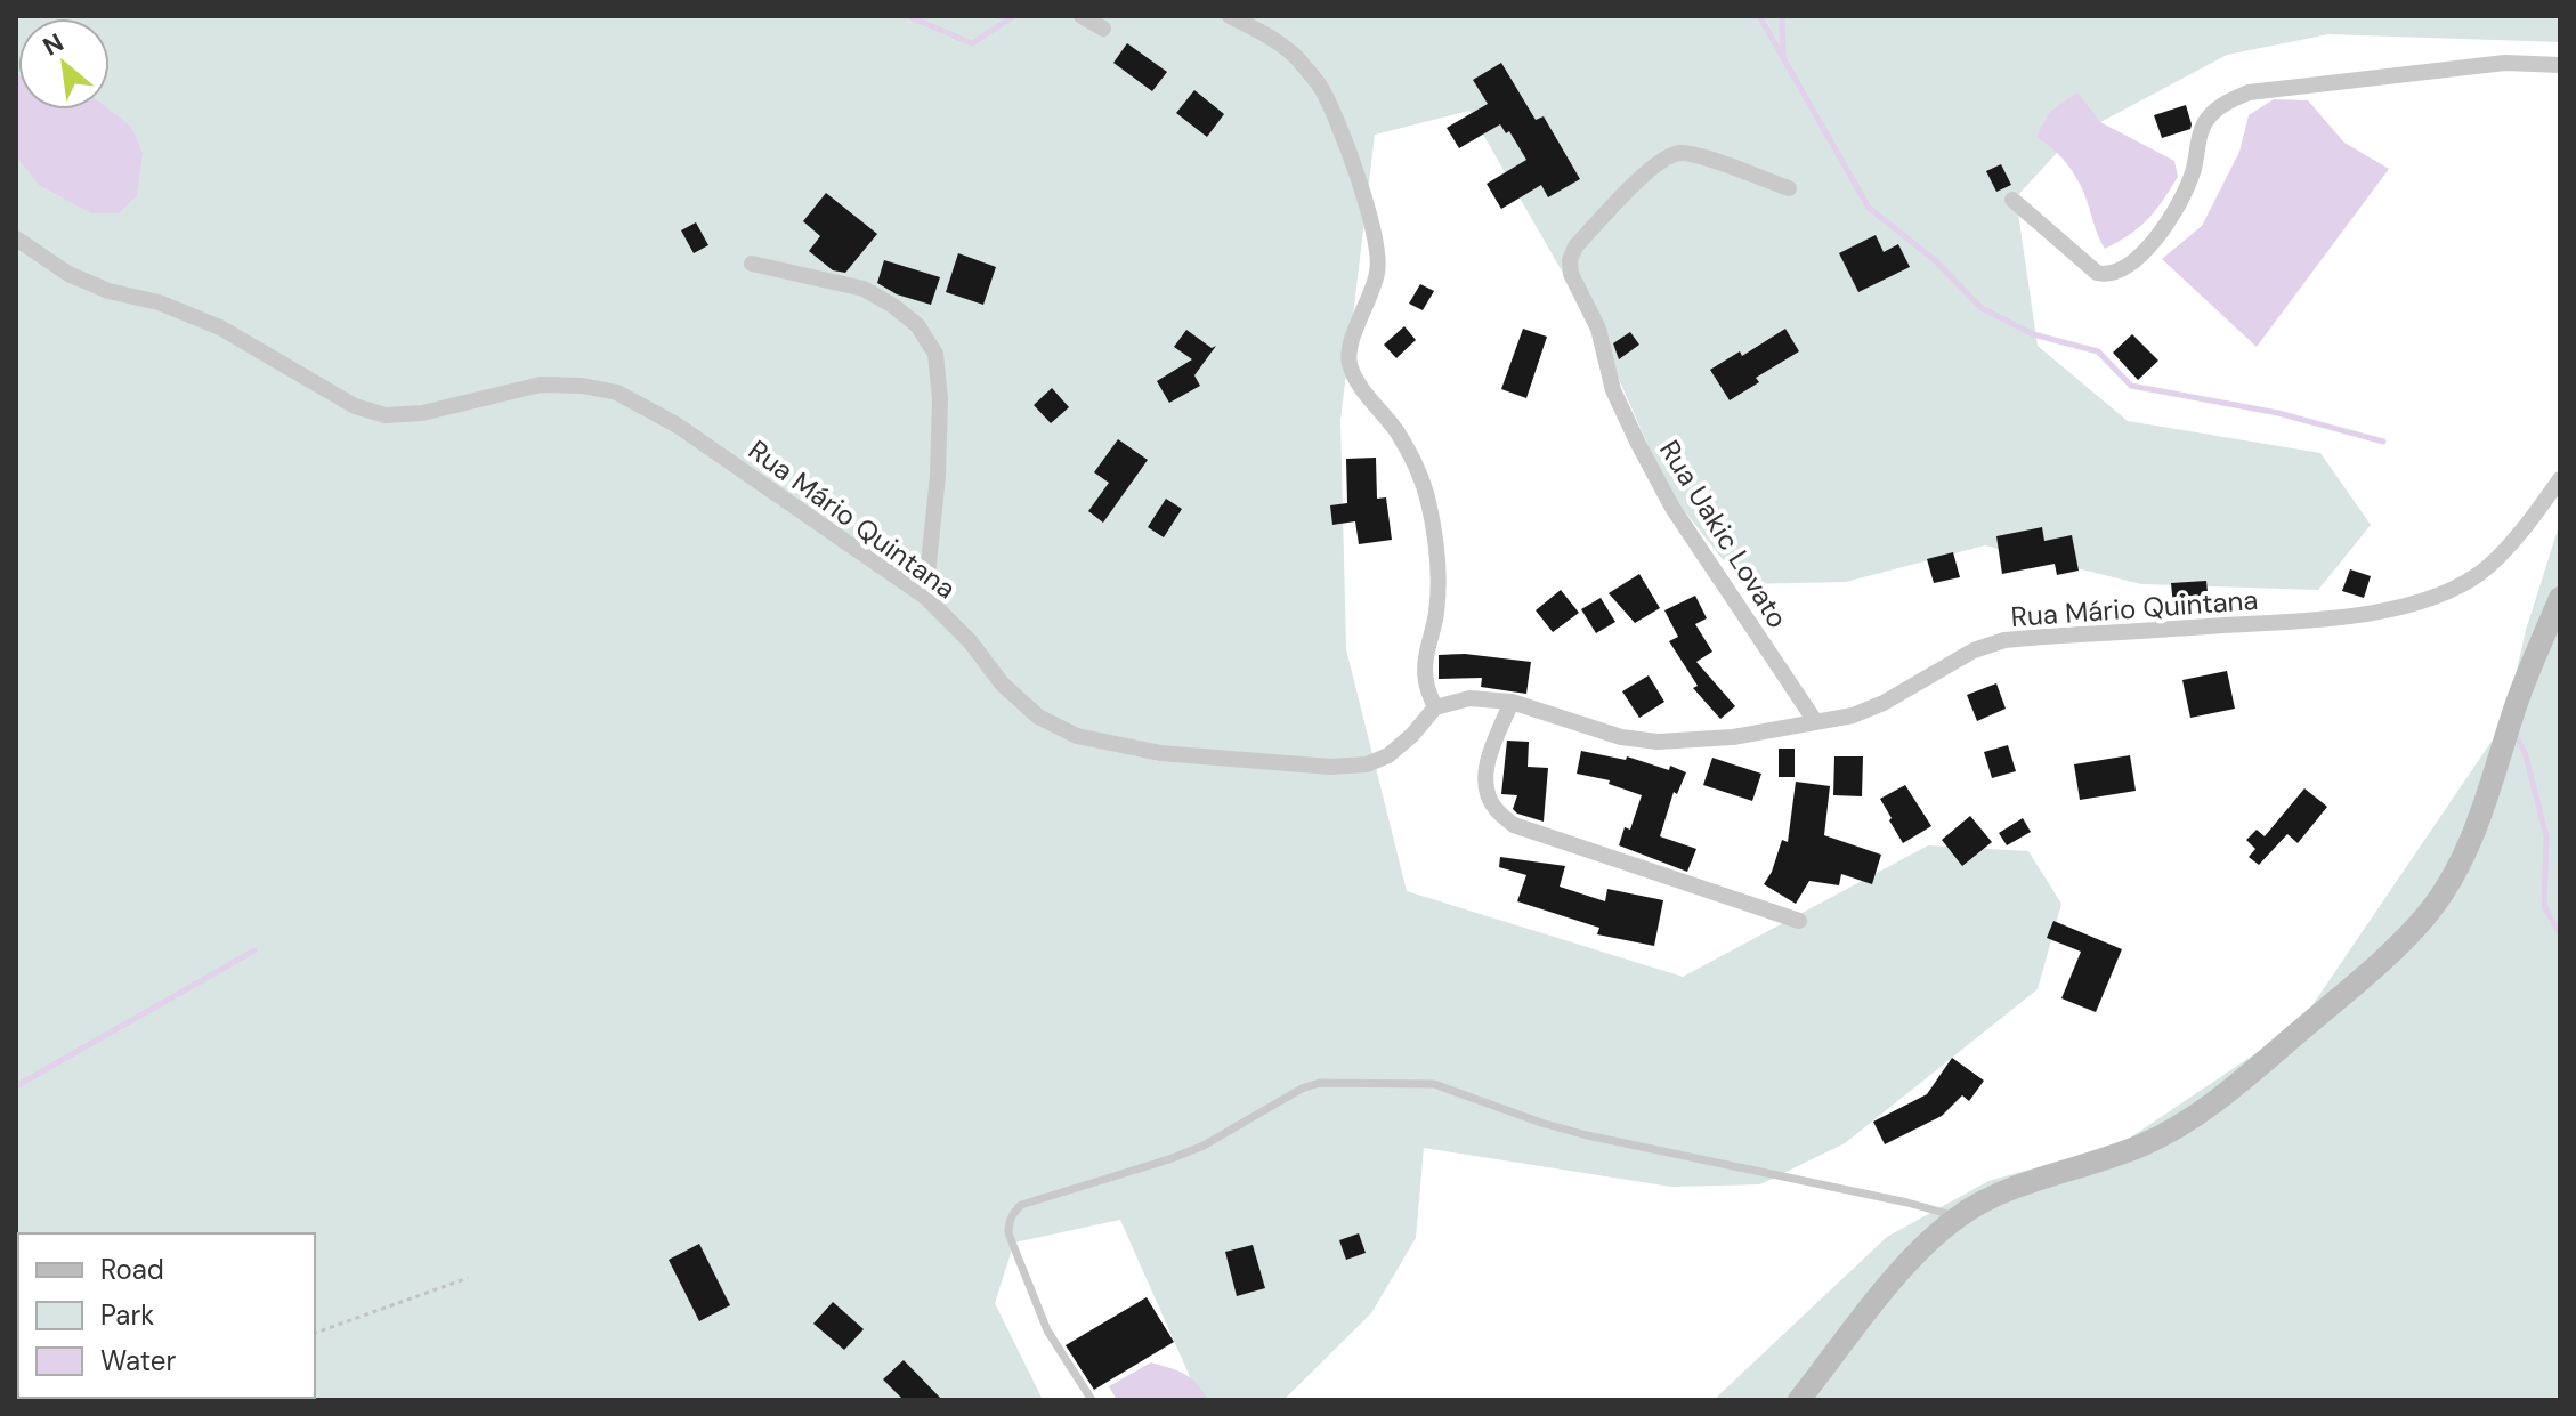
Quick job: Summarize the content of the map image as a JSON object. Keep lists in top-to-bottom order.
{
  "streets": {
    "street": ["Rua Mário Quintana", "Rua Uakic Lovato"]
  },
  "crossings": [
    ["Rua Mário Quintana", "Rua Uakic Lovato"]
  ],
  "legend": ["Road", "Park", "Water"],
  "north": "top left"
}
